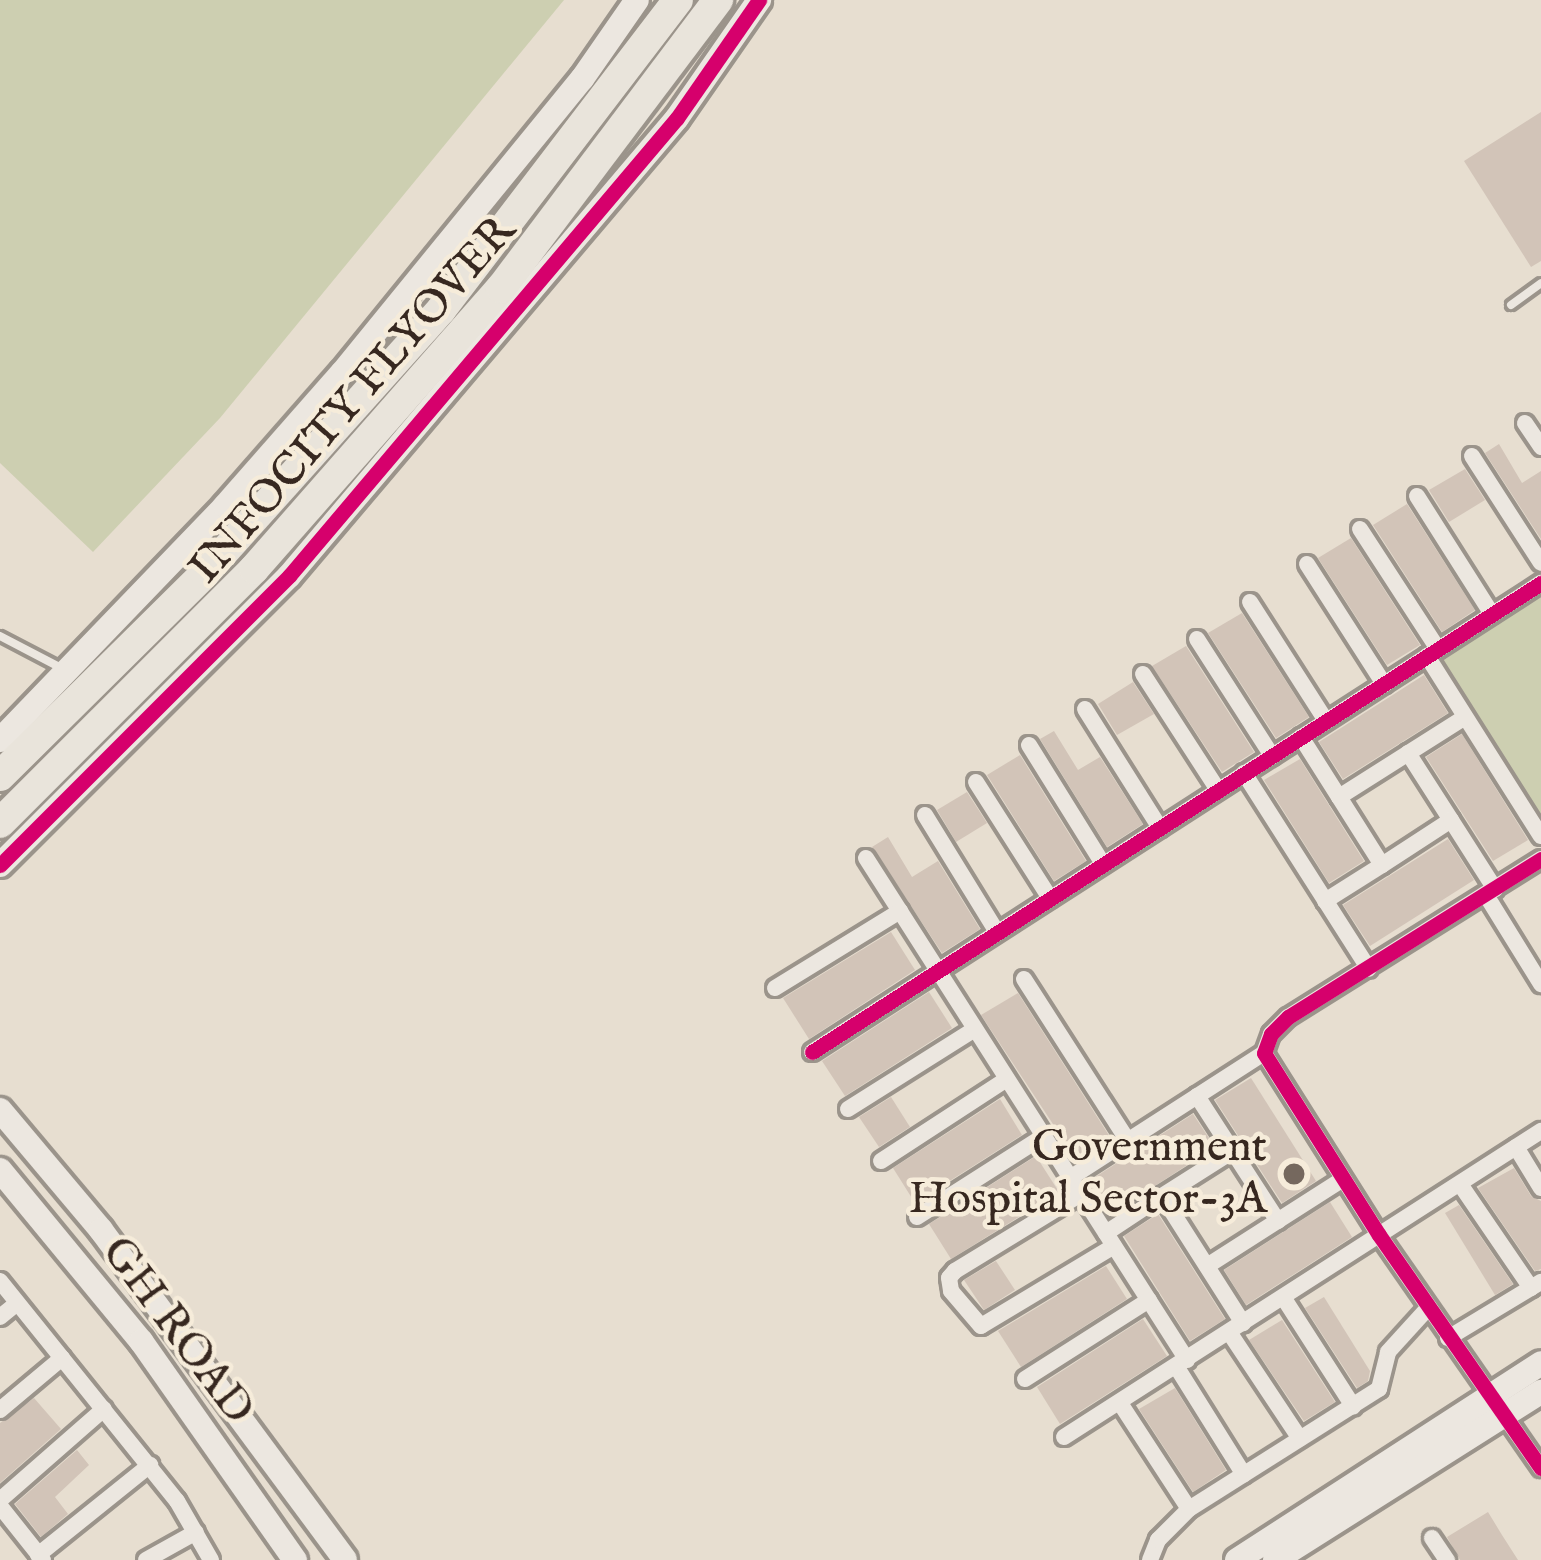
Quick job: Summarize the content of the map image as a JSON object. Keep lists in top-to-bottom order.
{
  "streets": {
    "highway": ["INFOCITY FLYOVER"],
    "street": ["GH ROAD"]
  },
  "places": ["Government Hospital Sector-3A"]
}
